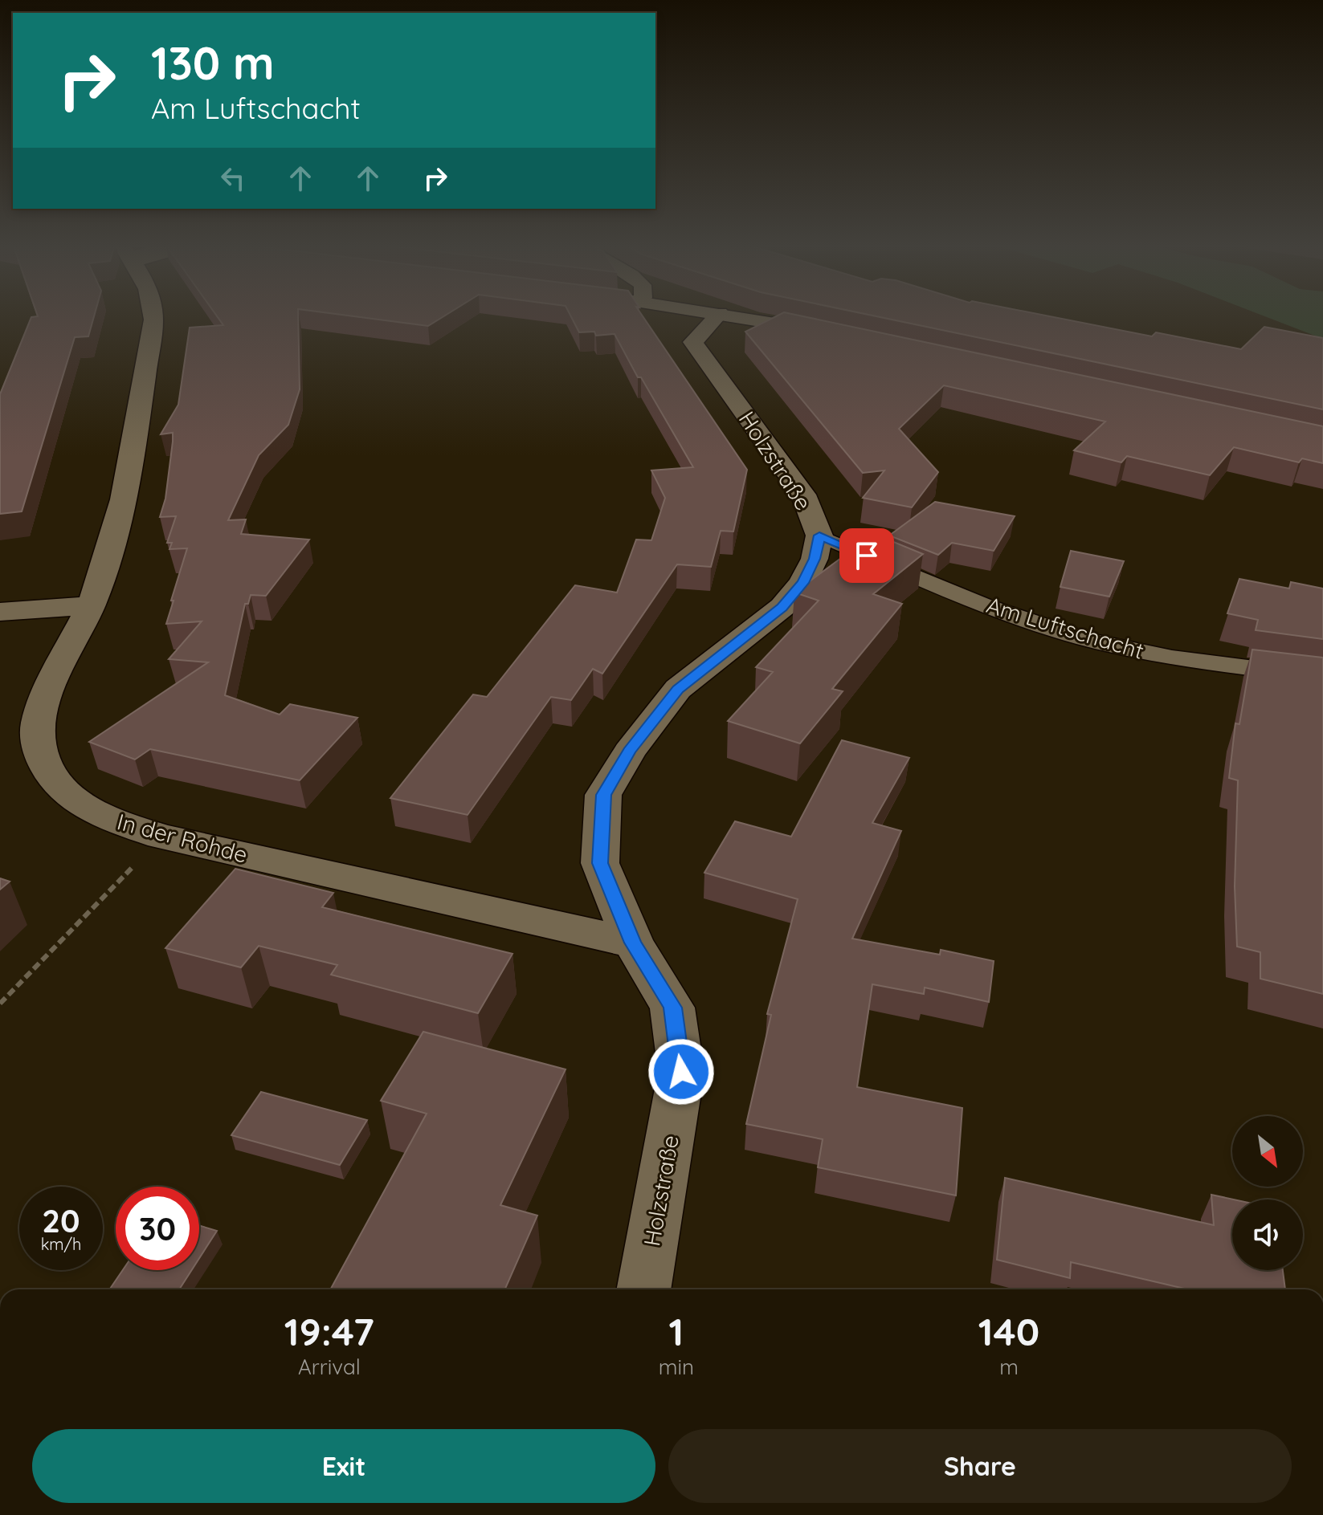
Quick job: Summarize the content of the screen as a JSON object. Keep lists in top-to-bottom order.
{
  "streets": {
    "street": ["Holzstraße", "In der Rohde"],
    "lane": ["Am Luftschacht"]
  },
  "crossings": [
    ["Holzstraße", "Am Luftschacht"],
    ["Holzstraße", "In der Rohde"]
  ],
  "north": "bottom right",
  "page": {
    "turn": ["130 m", "Am Luftschacht"],
    "speed": "20 km/h",
    "limit": "30",
    "eta": [
      "19:47",
      "Arrival",
      "1",
      "min",
      "140",
      "m"
    ],
    "buttons": ["Exit", "Share"]
  }
}
